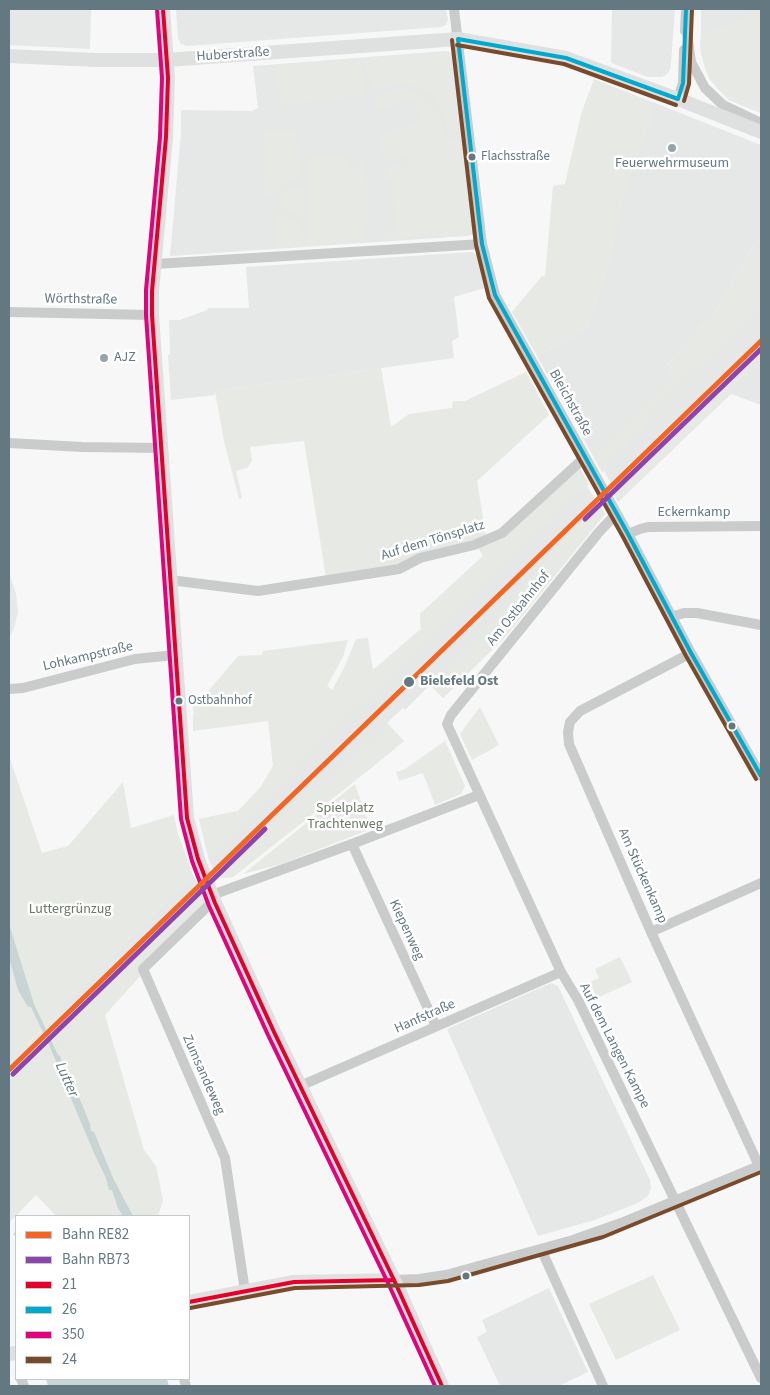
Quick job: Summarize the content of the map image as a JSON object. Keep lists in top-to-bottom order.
{
  "streets": {
    "main road": ["Huberstraße"],
    "street": [
      "Wörthstraße",
      "Bleichstraße",
      "Eckernkamp",
      "Auf dem Tönsplatz",
      "Am Ostbahnhof",
      "Lohkampstraße",
      "Am Stückenkamp",
      "Kiepenweg",
      "Hanfstraße",
      "Auf dem Langen Kampe",
      "Zumsandeweg"
    ]
  },
  "crossings": [
    ["Huberstraße", "Bleichstraße"],
    ["Bleichstraße", "Eckernkamp"],
    ["Bleichstraße", "Auf dem Tönsplatz"],
    ["Bleichstraße", "Am Ostbahnhof"],
    ["Bleichstraße", "Am Stückenkamp"],
    ["Am Ostbahnhof", "Auf dem Langen Kampe"],
    ["Kiepenweg", "Hanfstraße"],
    ["Hanfstraße", "Auf dem Langen Kampe"]
  ],
  "water": ["Lutter"],
  "parks": ["Spielplatz Trachtenweg", "Luttergrünzug"],
  "places": [
    "Feuerwehrmuseum",
    "Flachsstraße",
    "AJZ",
    "Bielefeld Ost",
    "Ostbahnhof"
  ],
  "lines": [
    "transit line 21",
    "transit line 26",
    "transit line 350",
    "transit line 24",
    "rail line RE82",
    "rail line RB73"
  ],
  "legend": [
    "Bahn RE82",
    "Bahn RB73",
    "21",
    "26",
    "350",
    "24"
  ]
}
